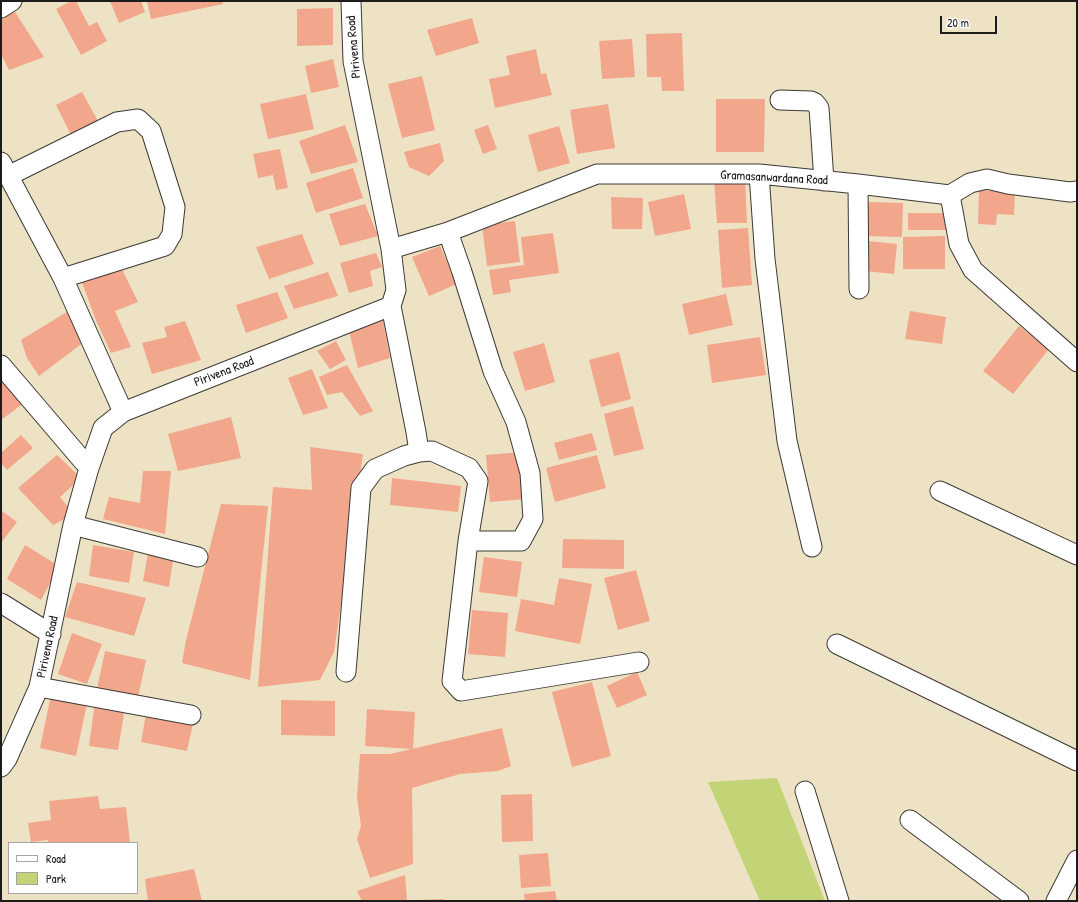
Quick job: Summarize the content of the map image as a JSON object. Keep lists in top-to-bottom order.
{
  "streets": {
    "street": ["Pirivena Road", "Gramasanwardana Road"]
  },
  "crossings": [
    ["Pirivena Road", "Gramasanwardana Road"]
  ],
  "legend": ["Road", "Park"],
  "scale_bar": "20 m"
}
